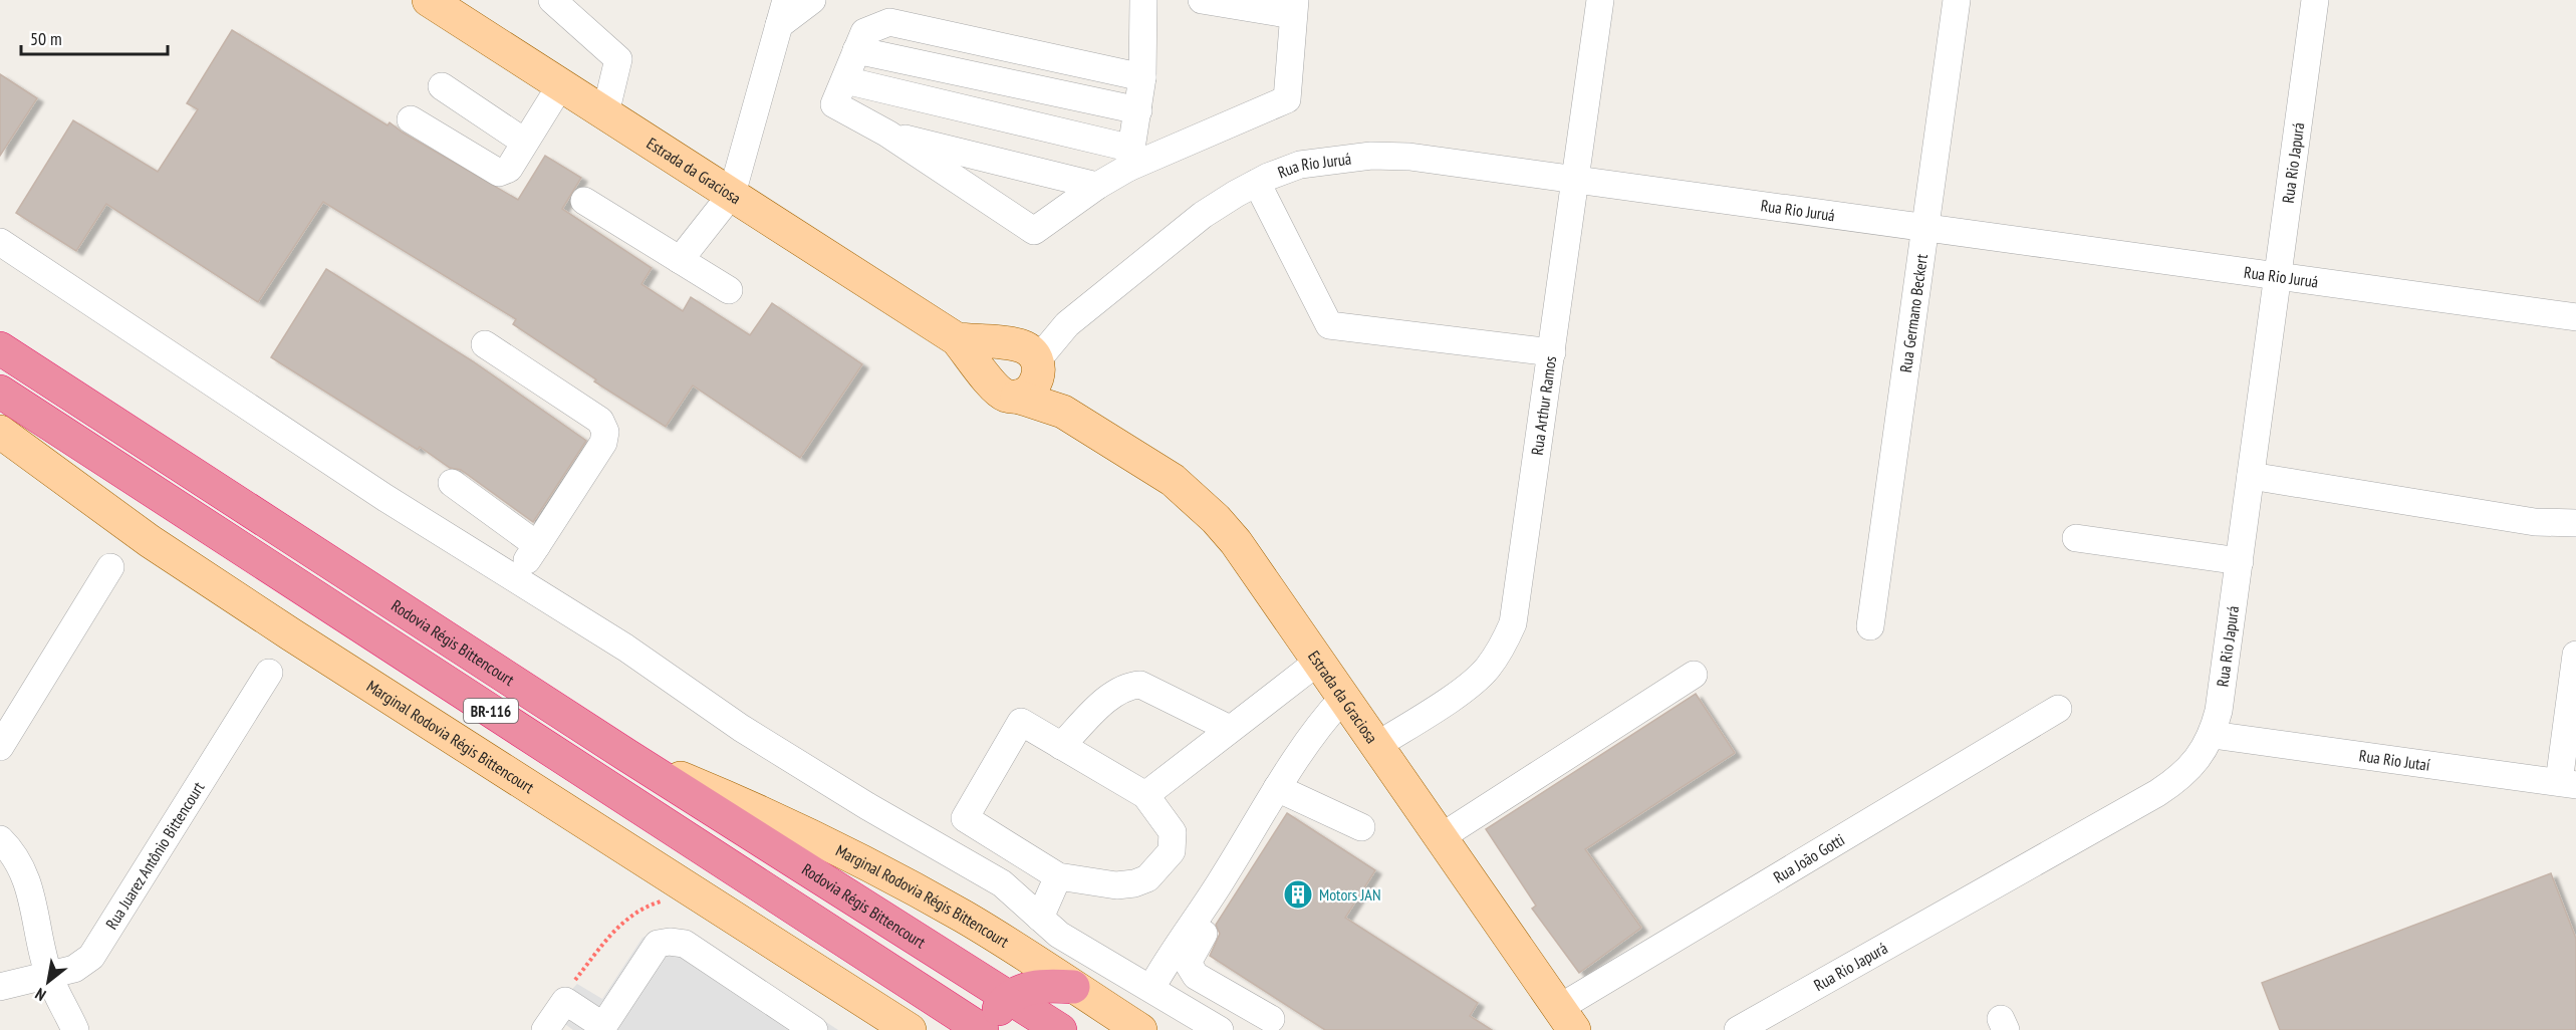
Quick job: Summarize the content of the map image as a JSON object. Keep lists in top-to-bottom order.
{
  "streets": {
    "highway": ["Rodovia Régis Bittencourt", "BR-116"],
    "main road": ["Estrada da Graciosa", "Marginal Rodovia Régis Bittencourt"],
    "street": [
      "Rua Rio Japurá",
      "Rua Rio Juruá",
      "Rua Germano Beckert",
      "Rua Arthur Ramos",
      "Rua Rio Jutaí",
      "Rua Juarez Antônio Bittencourt",
      "Rua João Gotti"
    ]
  },
  "crossings": [
    ["Rua Rio Japurá", "Rua Rio Juruá"],
    ["Rua Rio Japurá", "Rua Rio Jutaí"],
    ["Rua Rio Juruá", "Estrada da Graciosa"],
    ["Rua Rio Juruá", "Rua Germano Beckert"],
    ["Rua Rio Juruá", "Rua Arthur Ramos"],
    ["Estrada da Graciosa", "Rua Arthur Ramos"],
    ["Estrada da Graciosa", "Rua João Gotti"],
    ["Rodovia Régis Bittencourt", "Marginal Rodovia Régis Bittencourt"]
  ],
  "places": {
    "building": ["Motors JAN"]
  },
  "scale_bar": "50 m",
  "north": "bottom left"
}
